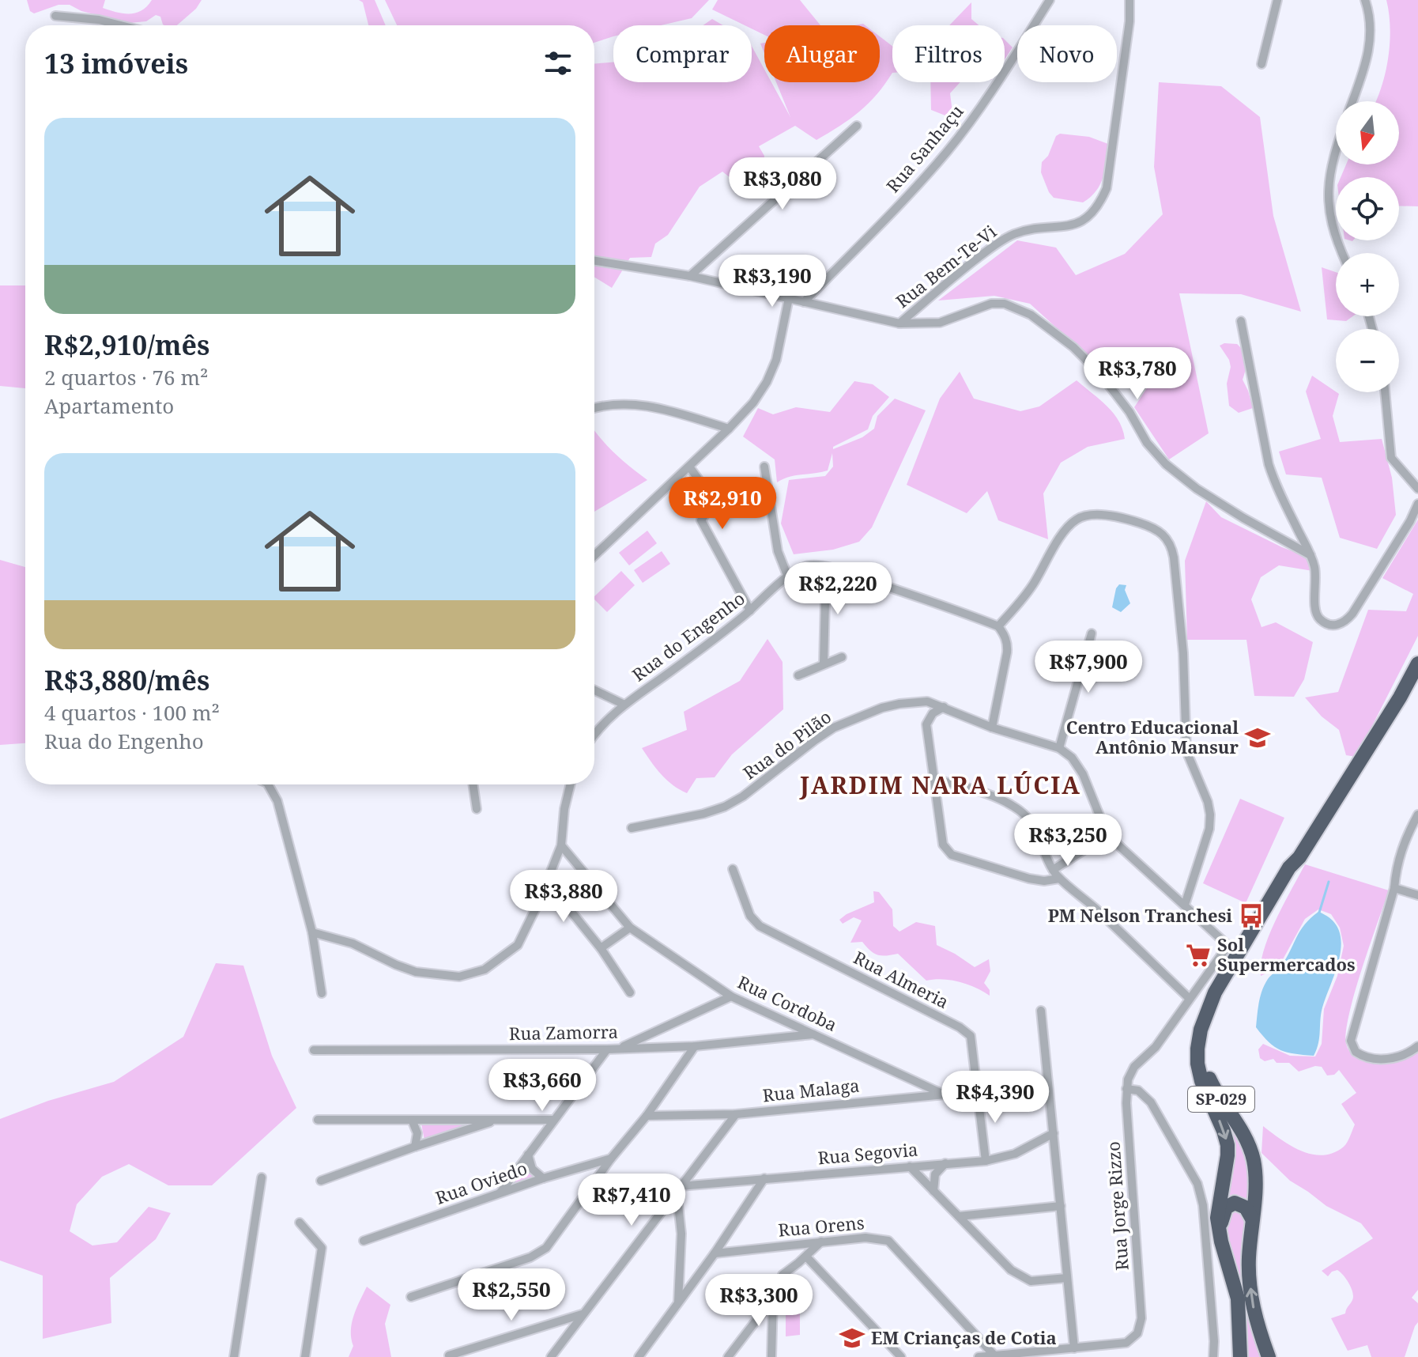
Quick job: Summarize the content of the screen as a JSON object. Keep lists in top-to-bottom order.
{
  "streets": {
    "highway": ["SP-029"],
    "street": [
      "Rua Sanhaçu",
      "Rua Bem-Te-Vi",
      "Rua do Engenho",
      "Rua do Pilão",
      "Rua Almeria",
      "Rua Cordoba",
      "Rua Zamorra",
      "Rua Malaga",
      "Rua Segovia",
      "Rua Oviedo",
      "Rua Jorge Rizzo",
      "Rua Orens"
    ]
  },
  "crossings": [
    ["Rua do Pilão", "SP-029"],
    ["Rua Almeria", "Rua Malaga"],
    ["Rua Almeria", "Rua Segovia"],
    ["Rua Cordoba", "Rua Zamorra"],
    ["Rua Cordoba", "Rua Malaga"],
    ["Rua Jorge Rizzo", "Rua Orens"]
  ],
  "districts": ["JARDIM NARA LÚCIA"],
  "places": {
    "school or university": ["Centro Educacional Antônio Mansur", "EM Crianças de Cotia"],
    "bus stop": ["PM Nelson Tranchesi"],
    "supermarket": ["Sol Supermercados"]
  },
  "north": "bottom",
  "page": {
    "chip": [
      "Comprar",
      "Alugar",
      "Filtros",
      "Novo"
    ],
    "heading": "13 imóveis",
    "map_buttons": ["+", "−"],
    "list": [
      {
        "name": "R$2,910/mês",
        "note": "2 quartos · 76 m² · Apartamento"
      },
      {
        "name": "R$3,880/mês",
        "note": "4 quartos · 100 m² · Rua do Engenho"
      }
    ],
    "price": [
      "R$3,080",
      "R$3,190",
      "R$3,780",
      "R$2,910",
      "R$2,220",
      "R$7,900",
      "R$3,250",
      "R$3,880",
      "R$3,660",
      "R$4,390",
      "R$7,410",
      "R$2,550",
      "R$3,300"
    ]
  }
}
